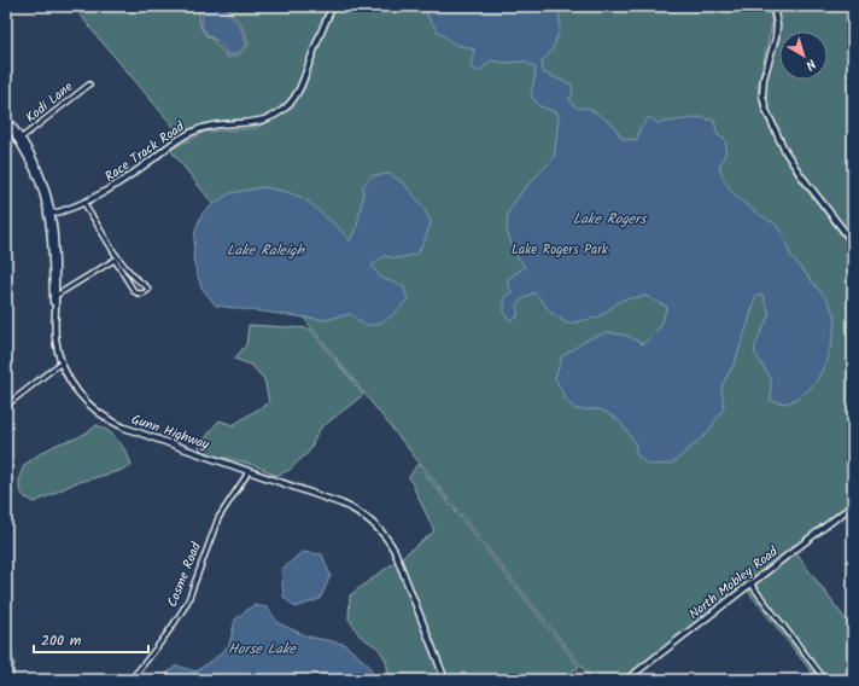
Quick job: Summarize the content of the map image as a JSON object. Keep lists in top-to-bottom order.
{
  "streets": {
    "main road": ["Race Track Road", "Gunn Highway", "North Mobley Road"],
    "street": ["Kodi Lane", "Cosme Road"]
  },
  "crossings": [
    ["Kodi Lane", "Gunn Highway"],
    ["Race Track Road", "Gunn Highway"],
    ["Gunn Highway", "Cosme Road"]
  ],
  "water": ["Lake Rogers", "Lake Raleigh", "Horse Lake"],
  "parks": ["Lake Rogers Park"],
  "scale_bar": "200 m",
  "north": "bottom right"
}
